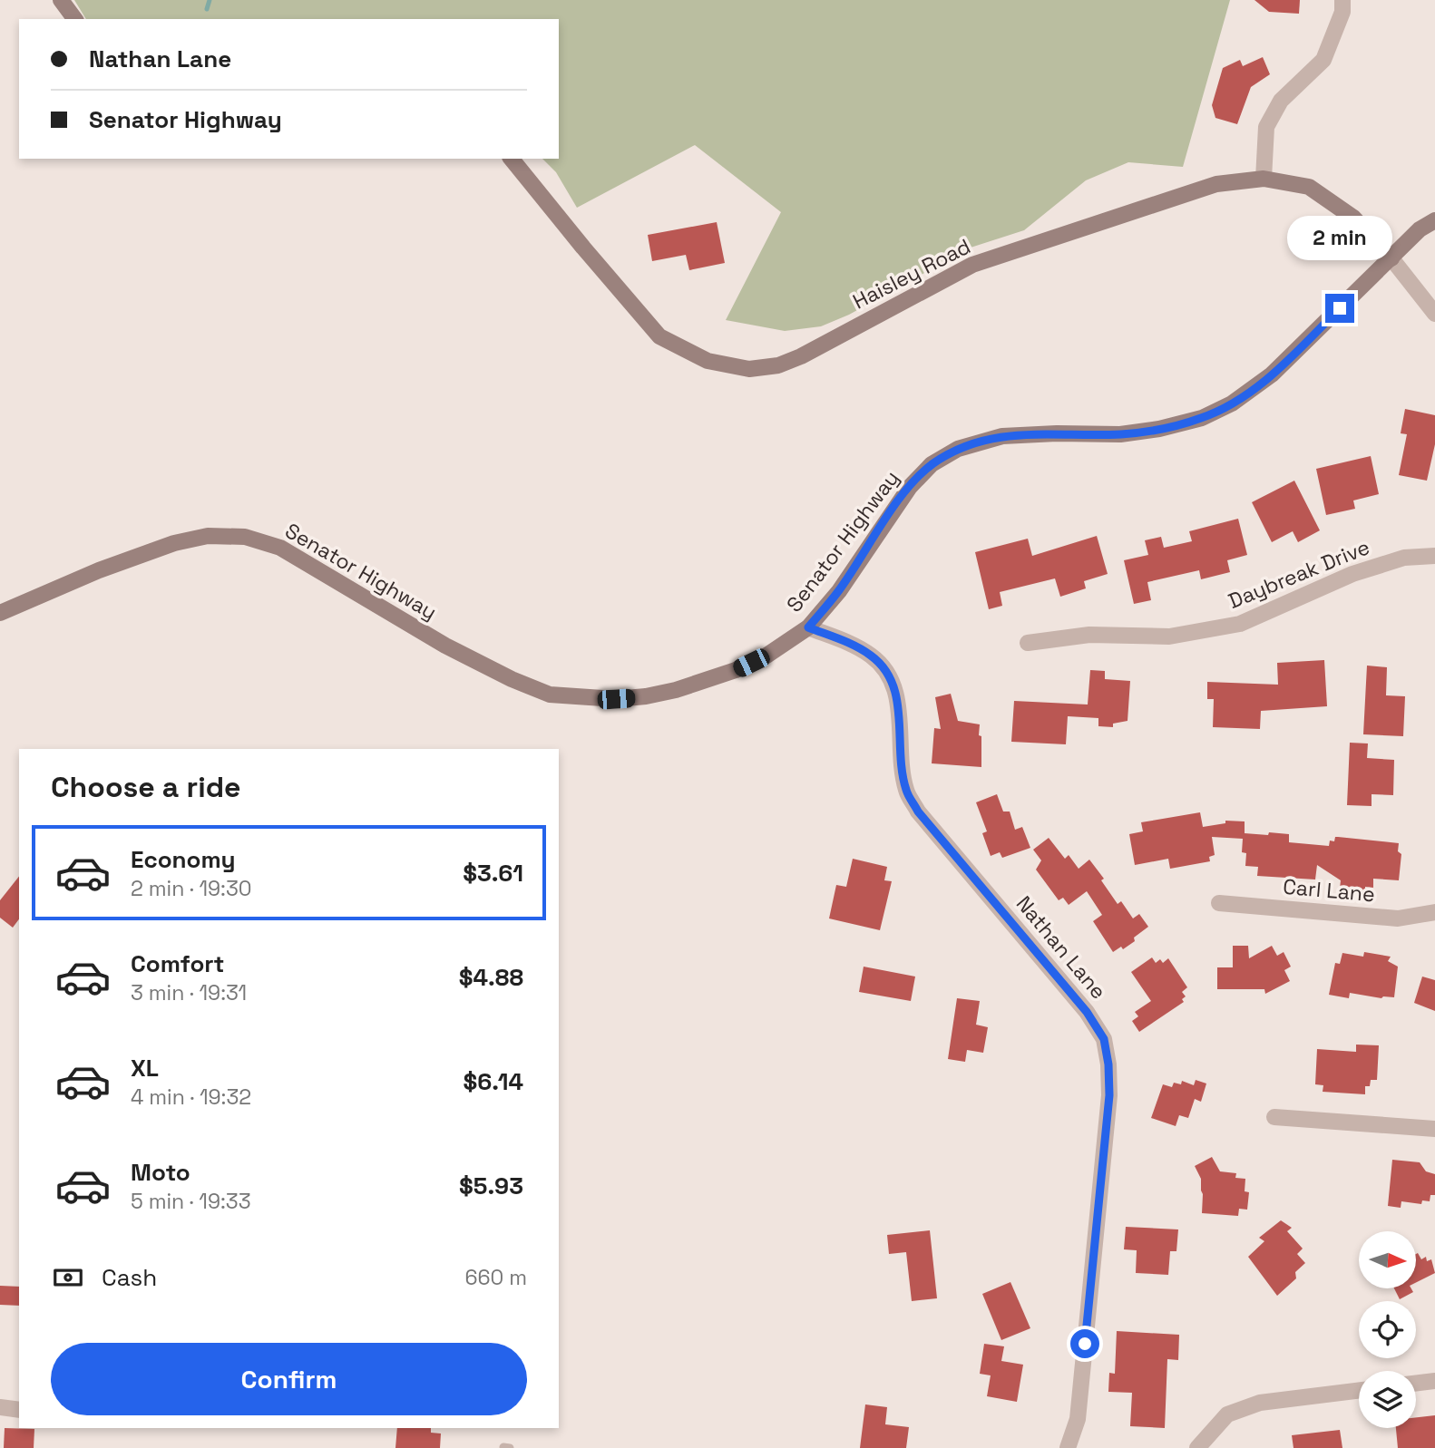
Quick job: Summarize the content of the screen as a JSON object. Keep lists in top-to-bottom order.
{
  "streets": {
    "street": [
      "Haisley Road",
      "Senator Highway",
      "Daybreak Drive",
      "Carl Lane",
      "Nathan Lane"
    ]
  },
  "crossings": [
    ["Haisley Road", "Senator Highway"],
    ["Senator Highway", "Nathan Lane"]
  ],
  "north": "right",
  "page": {
    "banner": ["Nathan Lane", "Senator Highway"],
    "bubble": "2 min",
    "heading": "Choose a ride",
    "list": [
      {
        "name": "Economy",
        "note": "2 min · 19:30",
        "value": "$3.61"
      },
      {
        "name": "Comfort",
        "note": "3 min · 19:31",
        "value": "$4.88"
      },
      {
        "name": "XL",
        "note": "4 min · 19:32",
        "value": "$6.14"
      },
      {
        "name": "Moto",
        "note": "5 min · 19:33",
        "value": "$5.93"
      }
    ],
    "pay": ["Cash", "660 m"],
    "buttons": "Confirm"
  }
}
